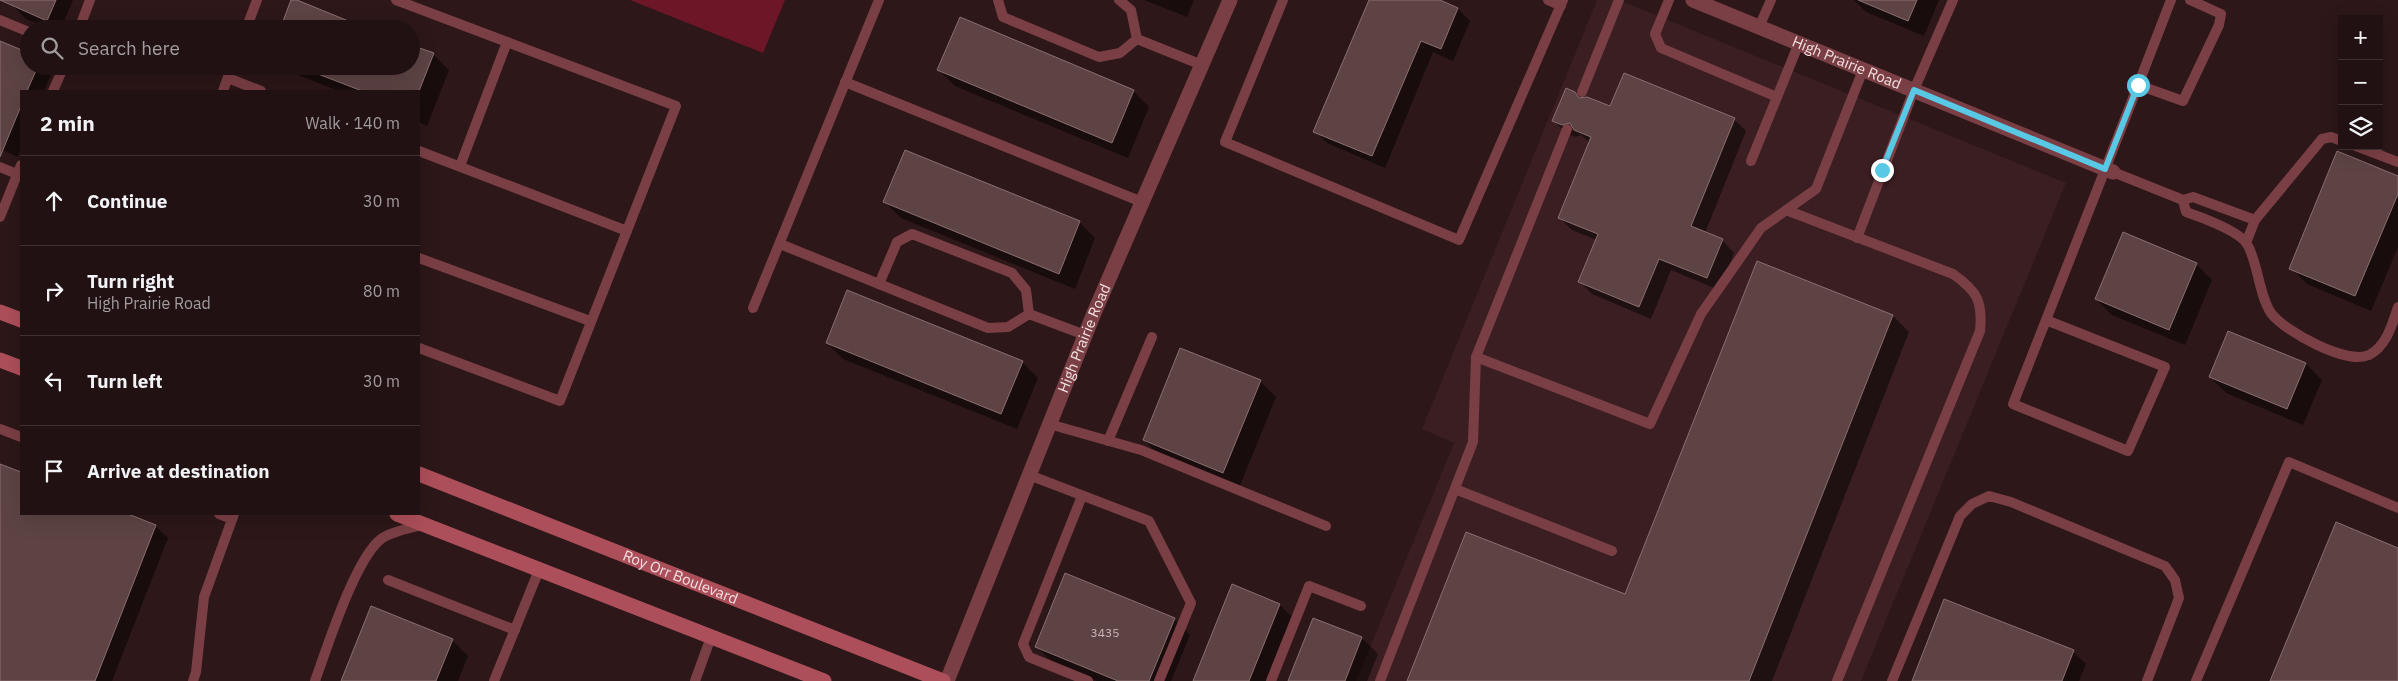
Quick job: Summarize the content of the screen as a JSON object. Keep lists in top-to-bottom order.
{
  "streets": {
    "main road": ["Roy Orr Boulevard"],
    "street": ["High Prairie Road"]
  },
  "house_numbers": ["3435"],
  "page": {
    "map_buttons": ["+", "−"],
    "search": "Search here",
    "heading": ["2 min", "Walk · 140 m"],
    "list": [
      ["Continue", "30 m"],
      ["Turn right", "High Prairie Road", "80 m"],
      ["Turn left", "30 m"],
      "Arrive at destination"
    ]
  }
}
